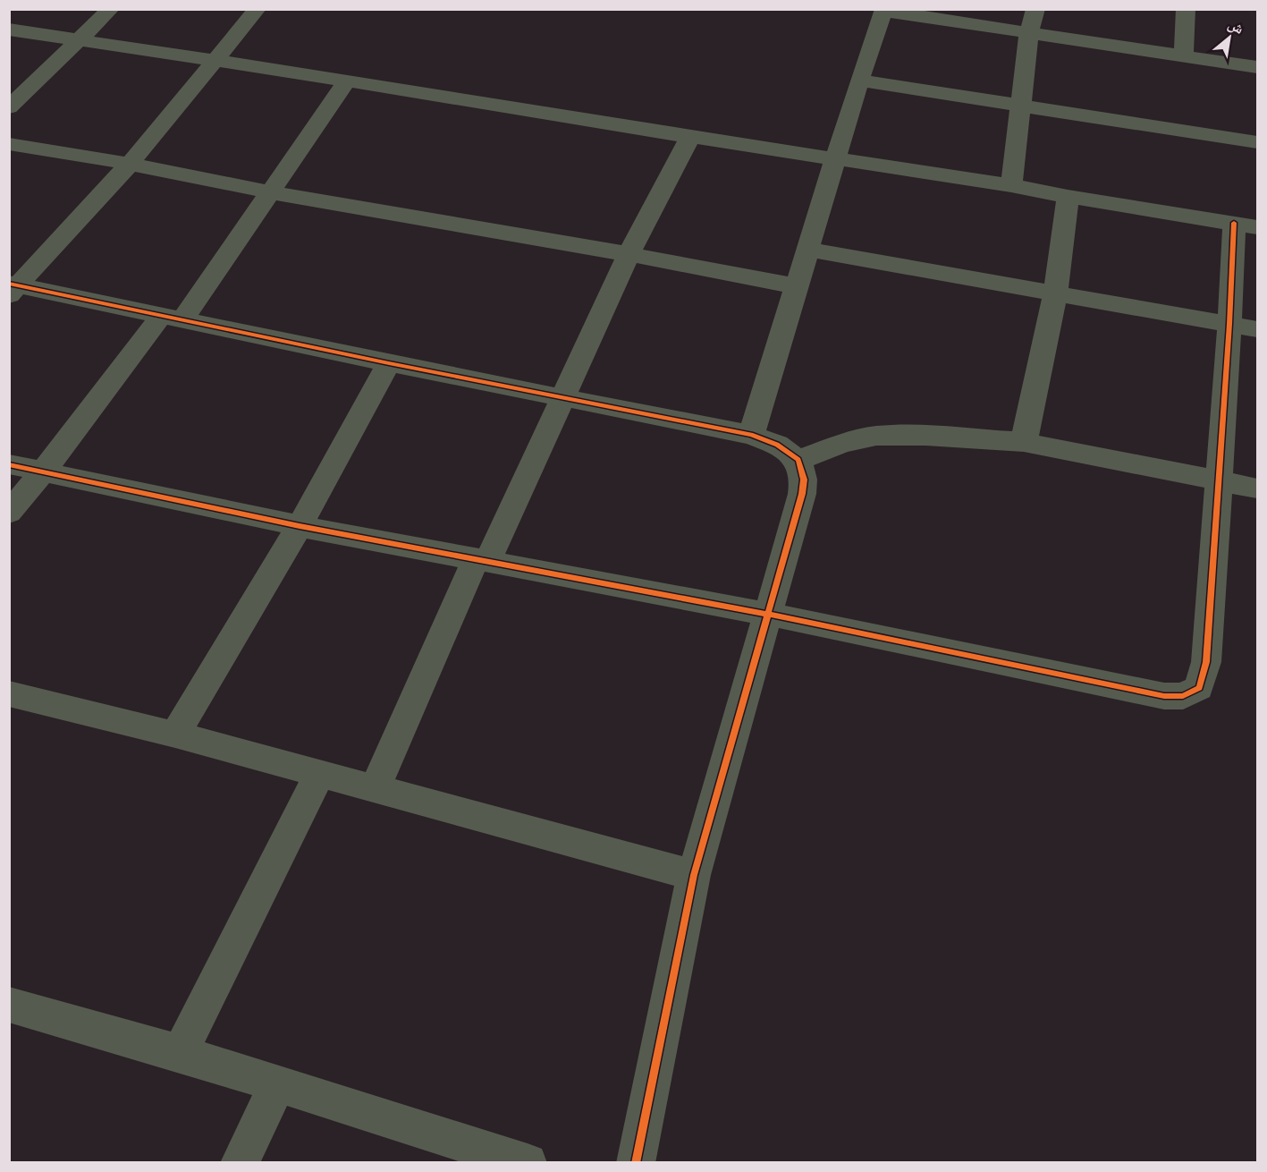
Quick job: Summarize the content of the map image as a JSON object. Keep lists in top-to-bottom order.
{
  "north": "top right"
}
